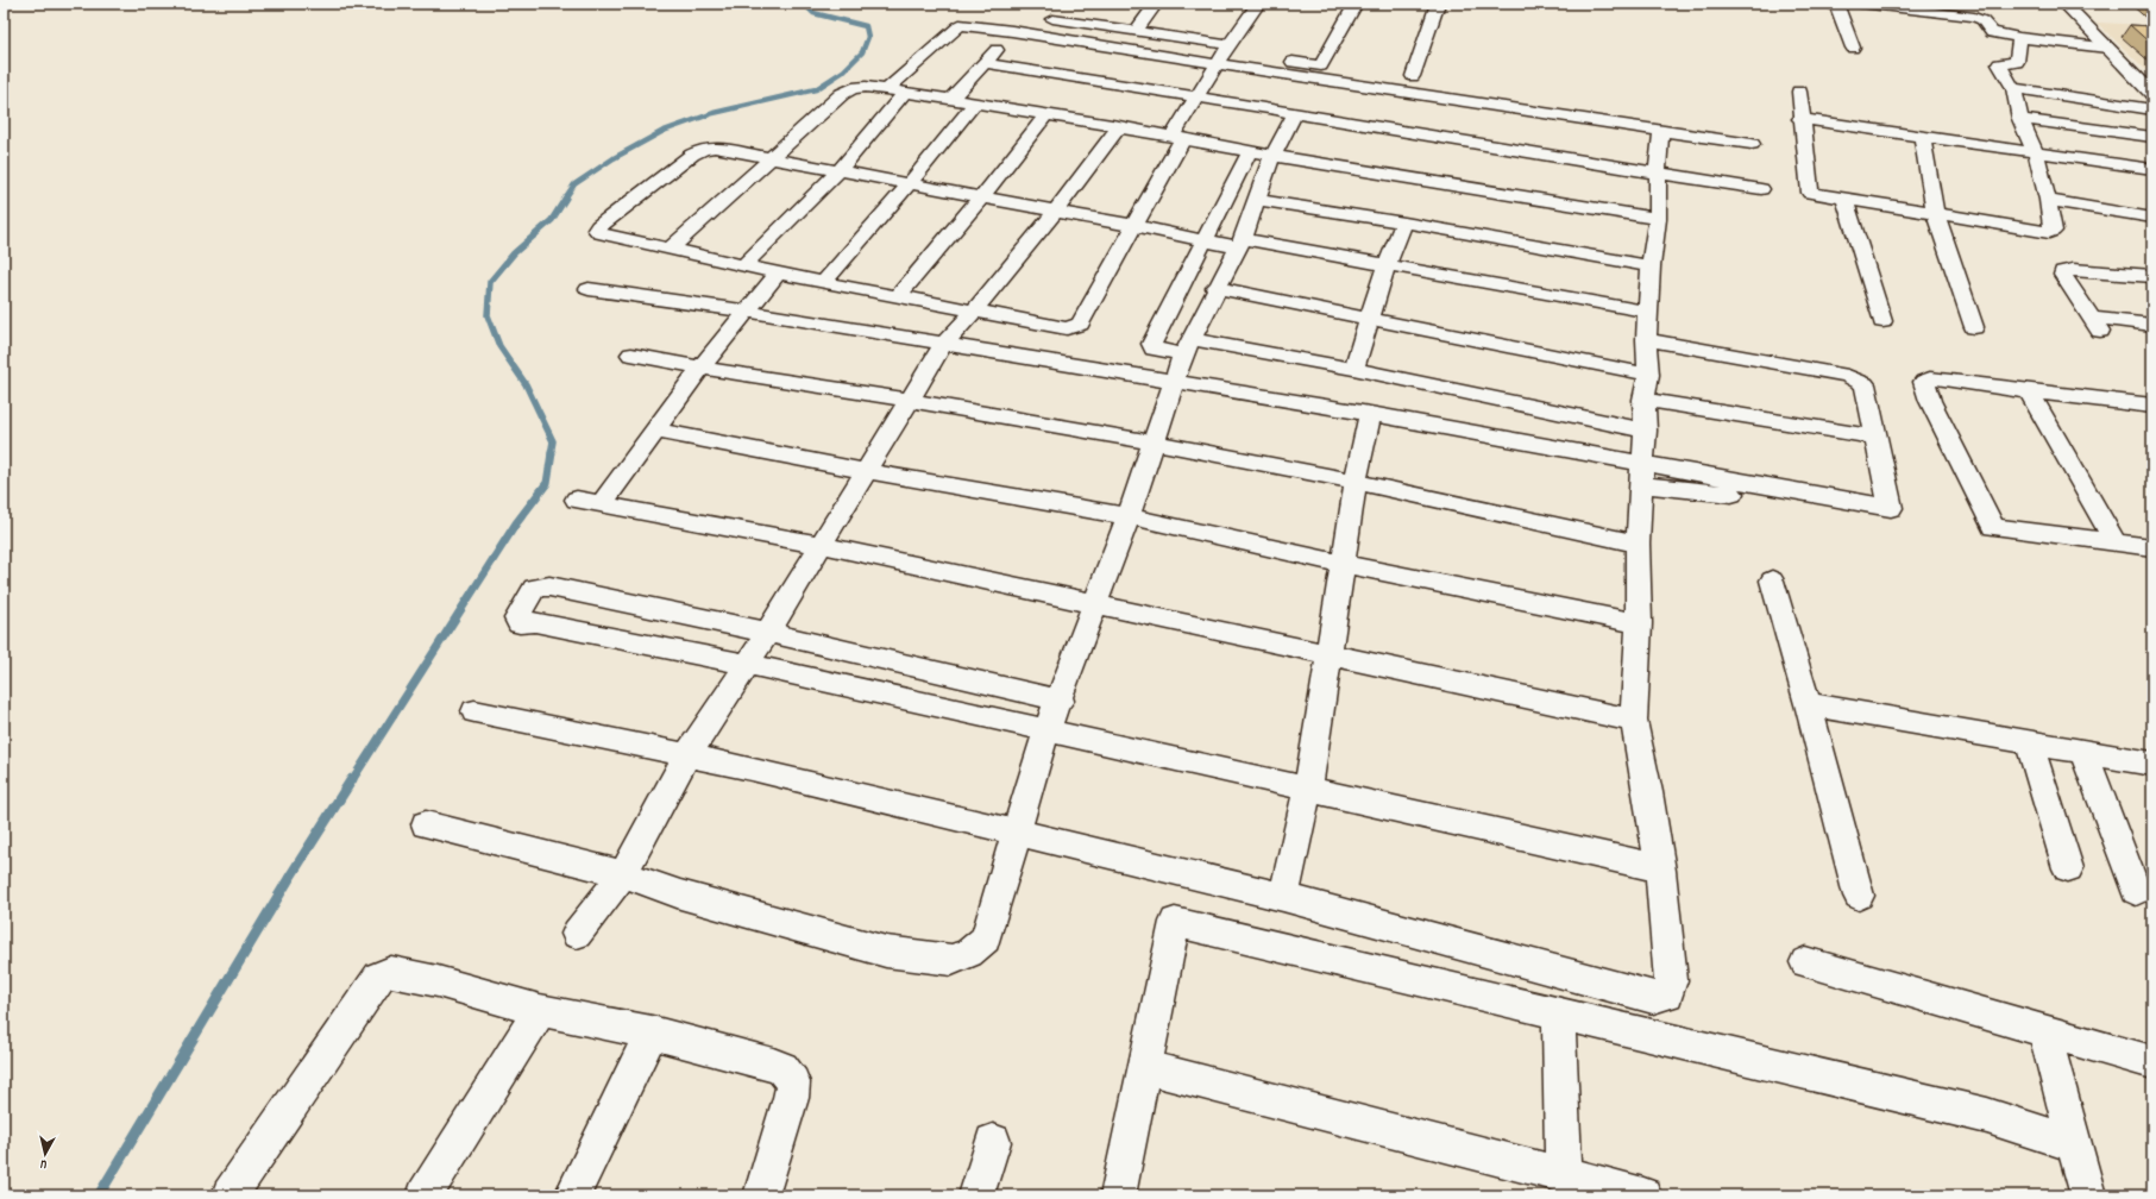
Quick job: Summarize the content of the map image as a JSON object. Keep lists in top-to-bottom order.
{
  "north": "bottom"
}
